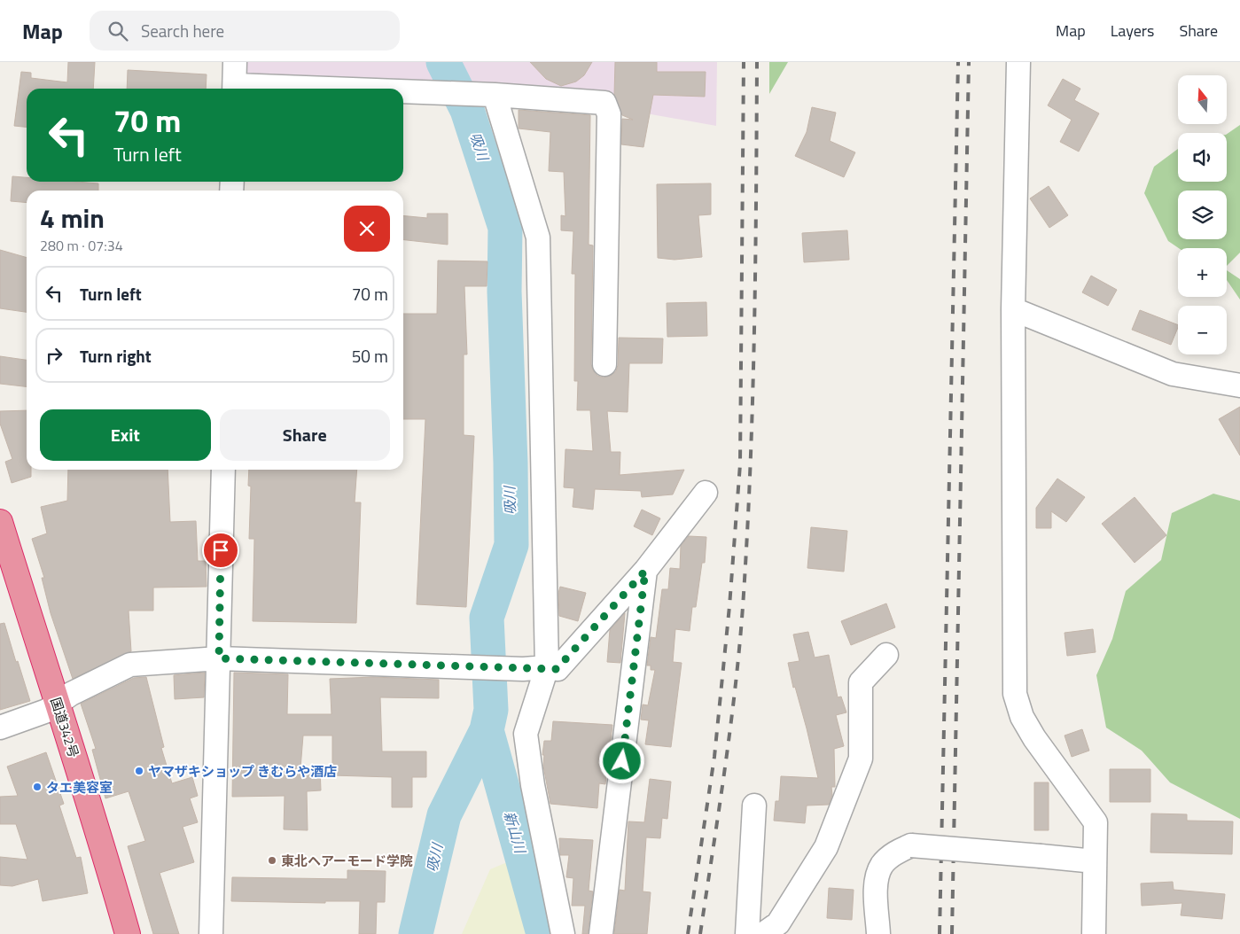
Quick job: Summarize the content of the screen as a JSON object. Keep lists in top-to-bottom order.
{
  "streets": {
    "highway": ["国道342号"]
  },
  "water": ["吸川", "新山川"],
  "places": ["ヤマザキショップ きむらや酒店", "タエ美容室", "東北ヘアーモード学院"],
  "north": "top",
  "page": {
    "header": "Map",
    "search": "Search here",
    "nav": ["Map", "Layers", "Share"],
    "map_buttons": ["+", "−"],
    "turn": ["70 m", "Turn left"],
    "heading": ["4 min", "280 m · 07:34"],
    "list": [
      {
        "name": "Turn left",
        "value": "70 m"
      },
      {
        "name": "Turn right",
        "value": "50 m"
      }
    ],
    "buttons": ["Exit", "Share"]
  }
}
